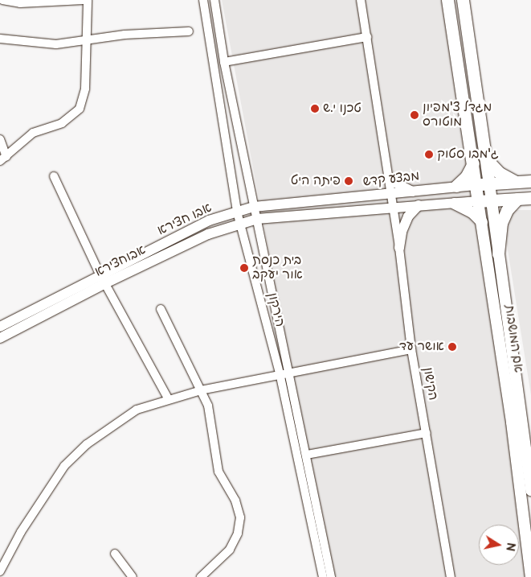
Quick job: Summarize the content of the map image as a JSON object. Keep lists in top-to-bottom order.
{
  "streets": {
    "main road": ["מבצע קדש", "אם המושבות"],
    "street": [
      "אבו חצירא",
      "אבוחצירא",
      "הירקון",
      "הקישון"
    ]
  },
  "crossings": [
    ["מבצע קדש", "אבו חצירא"],
    ["מבצע קדש", "הירקון"],
    ["מבצע קדש", "אם המושבות"],
    ["מבצע קדש", "הקישון"],
    ["אבו חצירא", "אבוחצירא"],
    ["אבו חצירא", "הירקון"],
    ["אבוחצירא", "הירקון"]
  ],
  "places": [
    "טכנו י.ש",
    "מגדל צ'מפיון מוטורס",
    "ג'מבו סטוק",
    "פיתה היט",
    "בית כנסת אור יעקב",
    "אושר עד"
  ],
  "north": "right"
}
